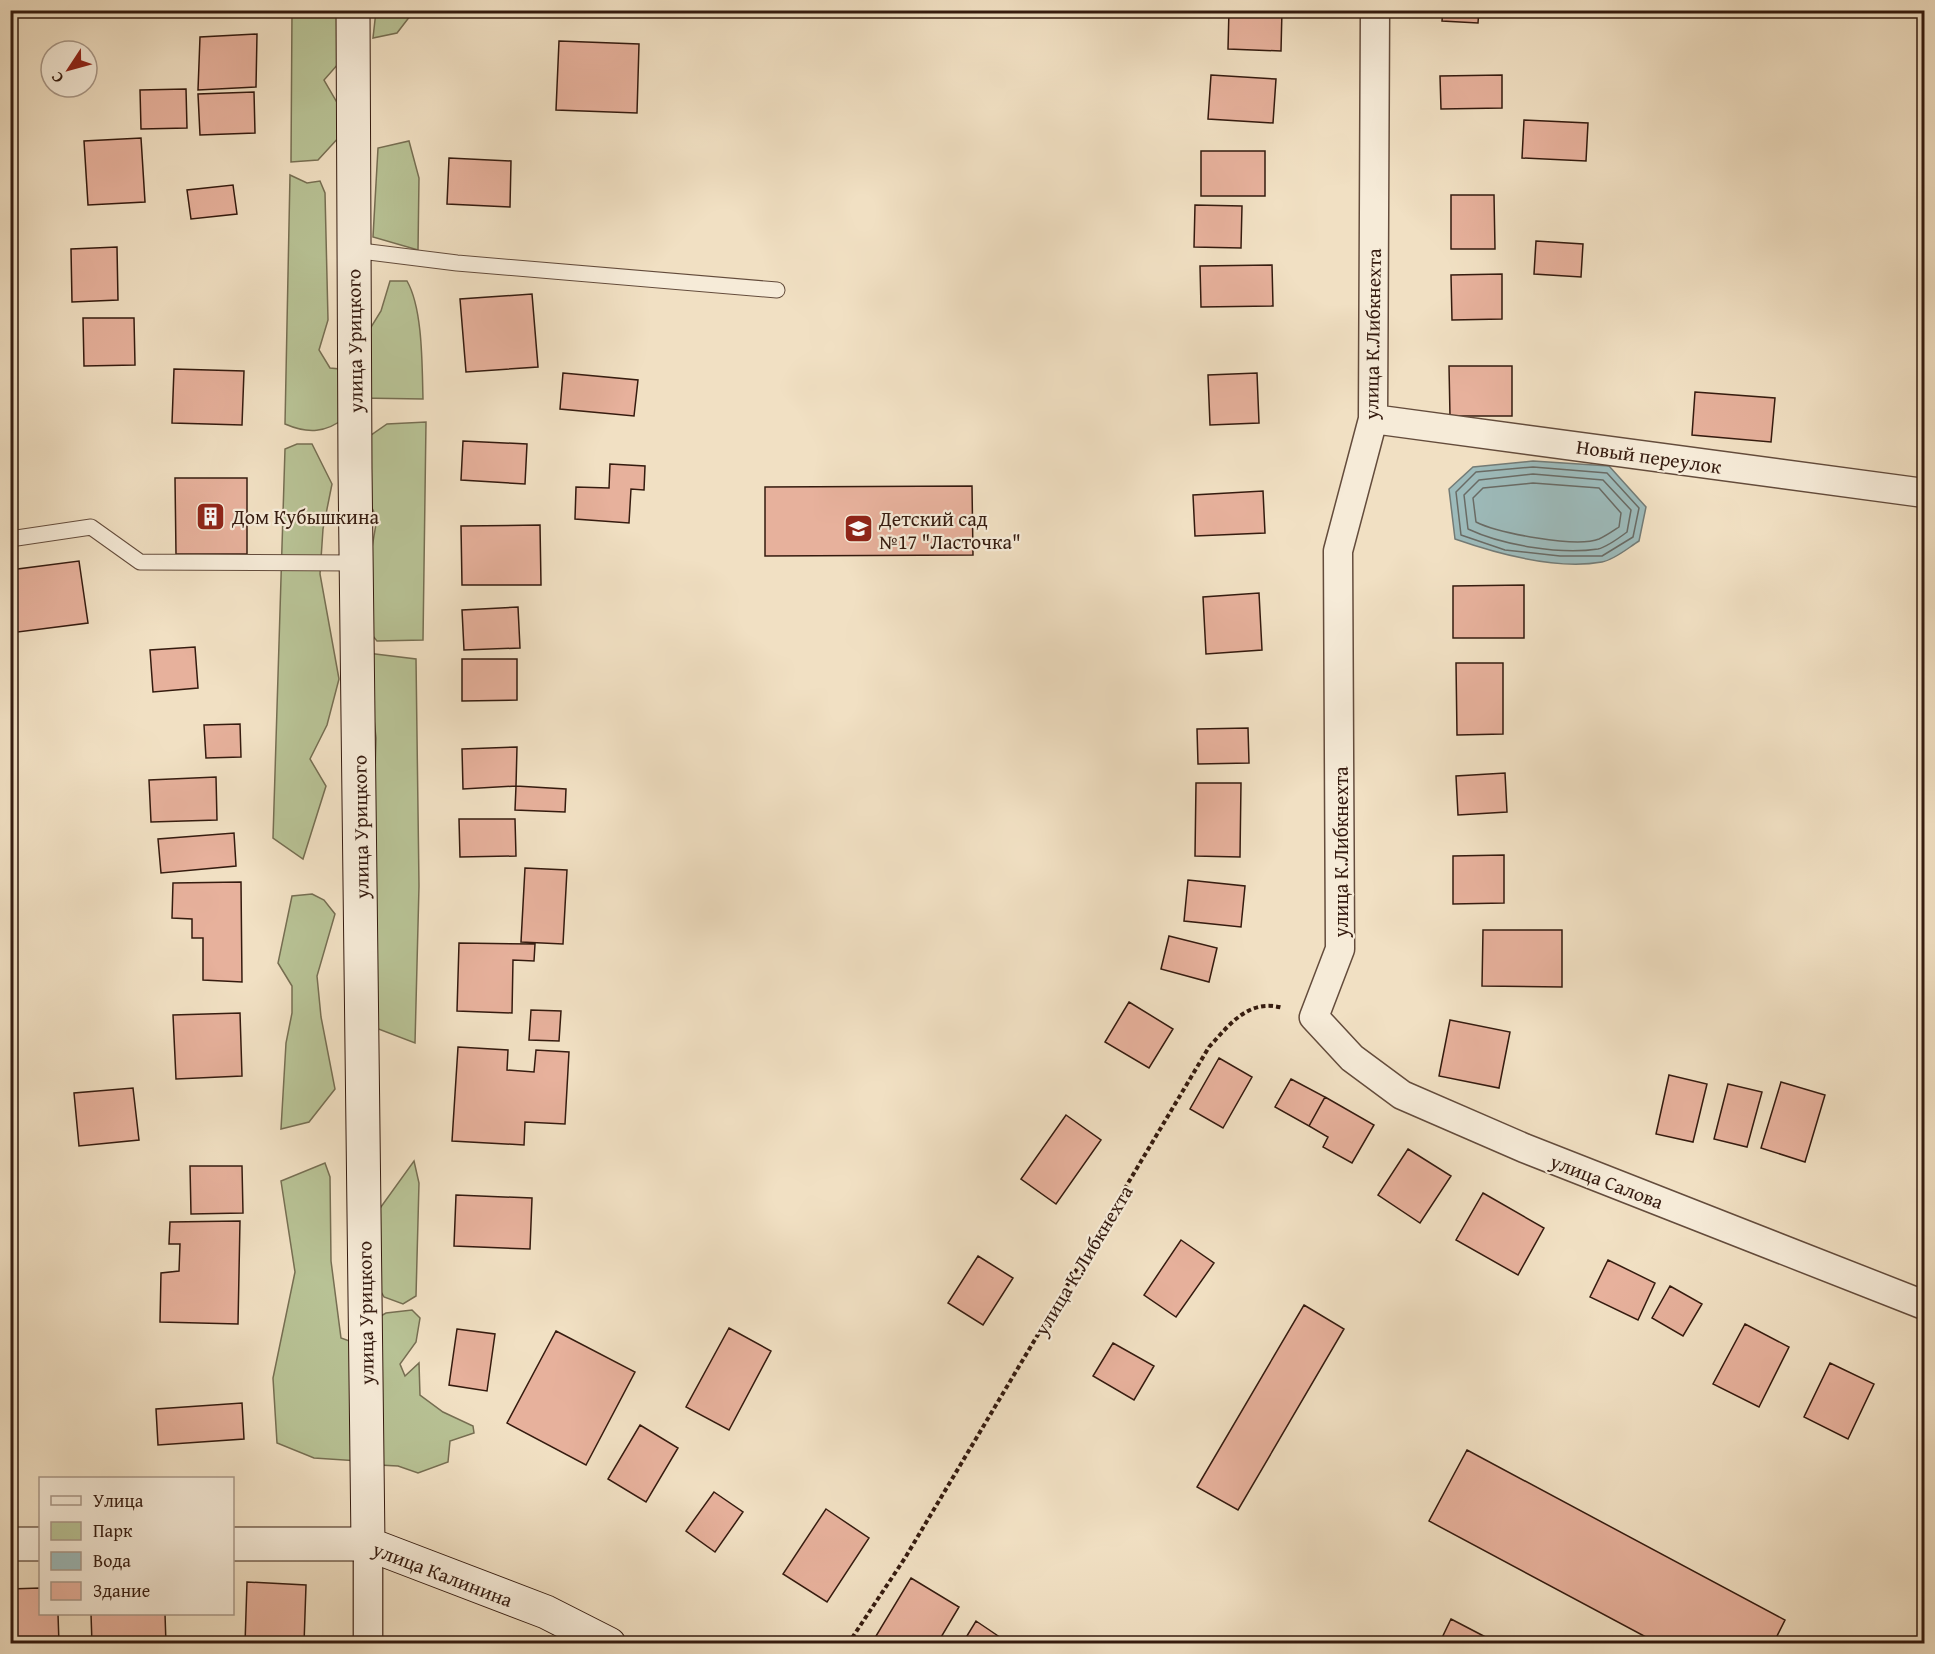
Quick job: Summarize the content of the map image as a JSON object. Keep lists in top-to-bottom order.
{
  "streets": {
    "street": [
      "улица К.Либкнехта",
      "улица Урицкого",
      "Новый переулок",
      "улица Салова",
      "улица Калинина"
    ]
  },
  "crossings": [
    ["улица К.Либкнехта", "Новый переулок"],
    ["улица К.Либкнехта", "улица Салова"],
    ["улица Урицкого", "улица Калинина"]
  ],
  "places": {
    "building": ["Дом Кубышкина"],
    "school or university": ["Детский сад №17 \"Ласточка\""]
  },
  "legend": [
    "Улица",
    "Парк",
    "Вода",
    "Здание"
  ],
  "north": "bottom left"
}
